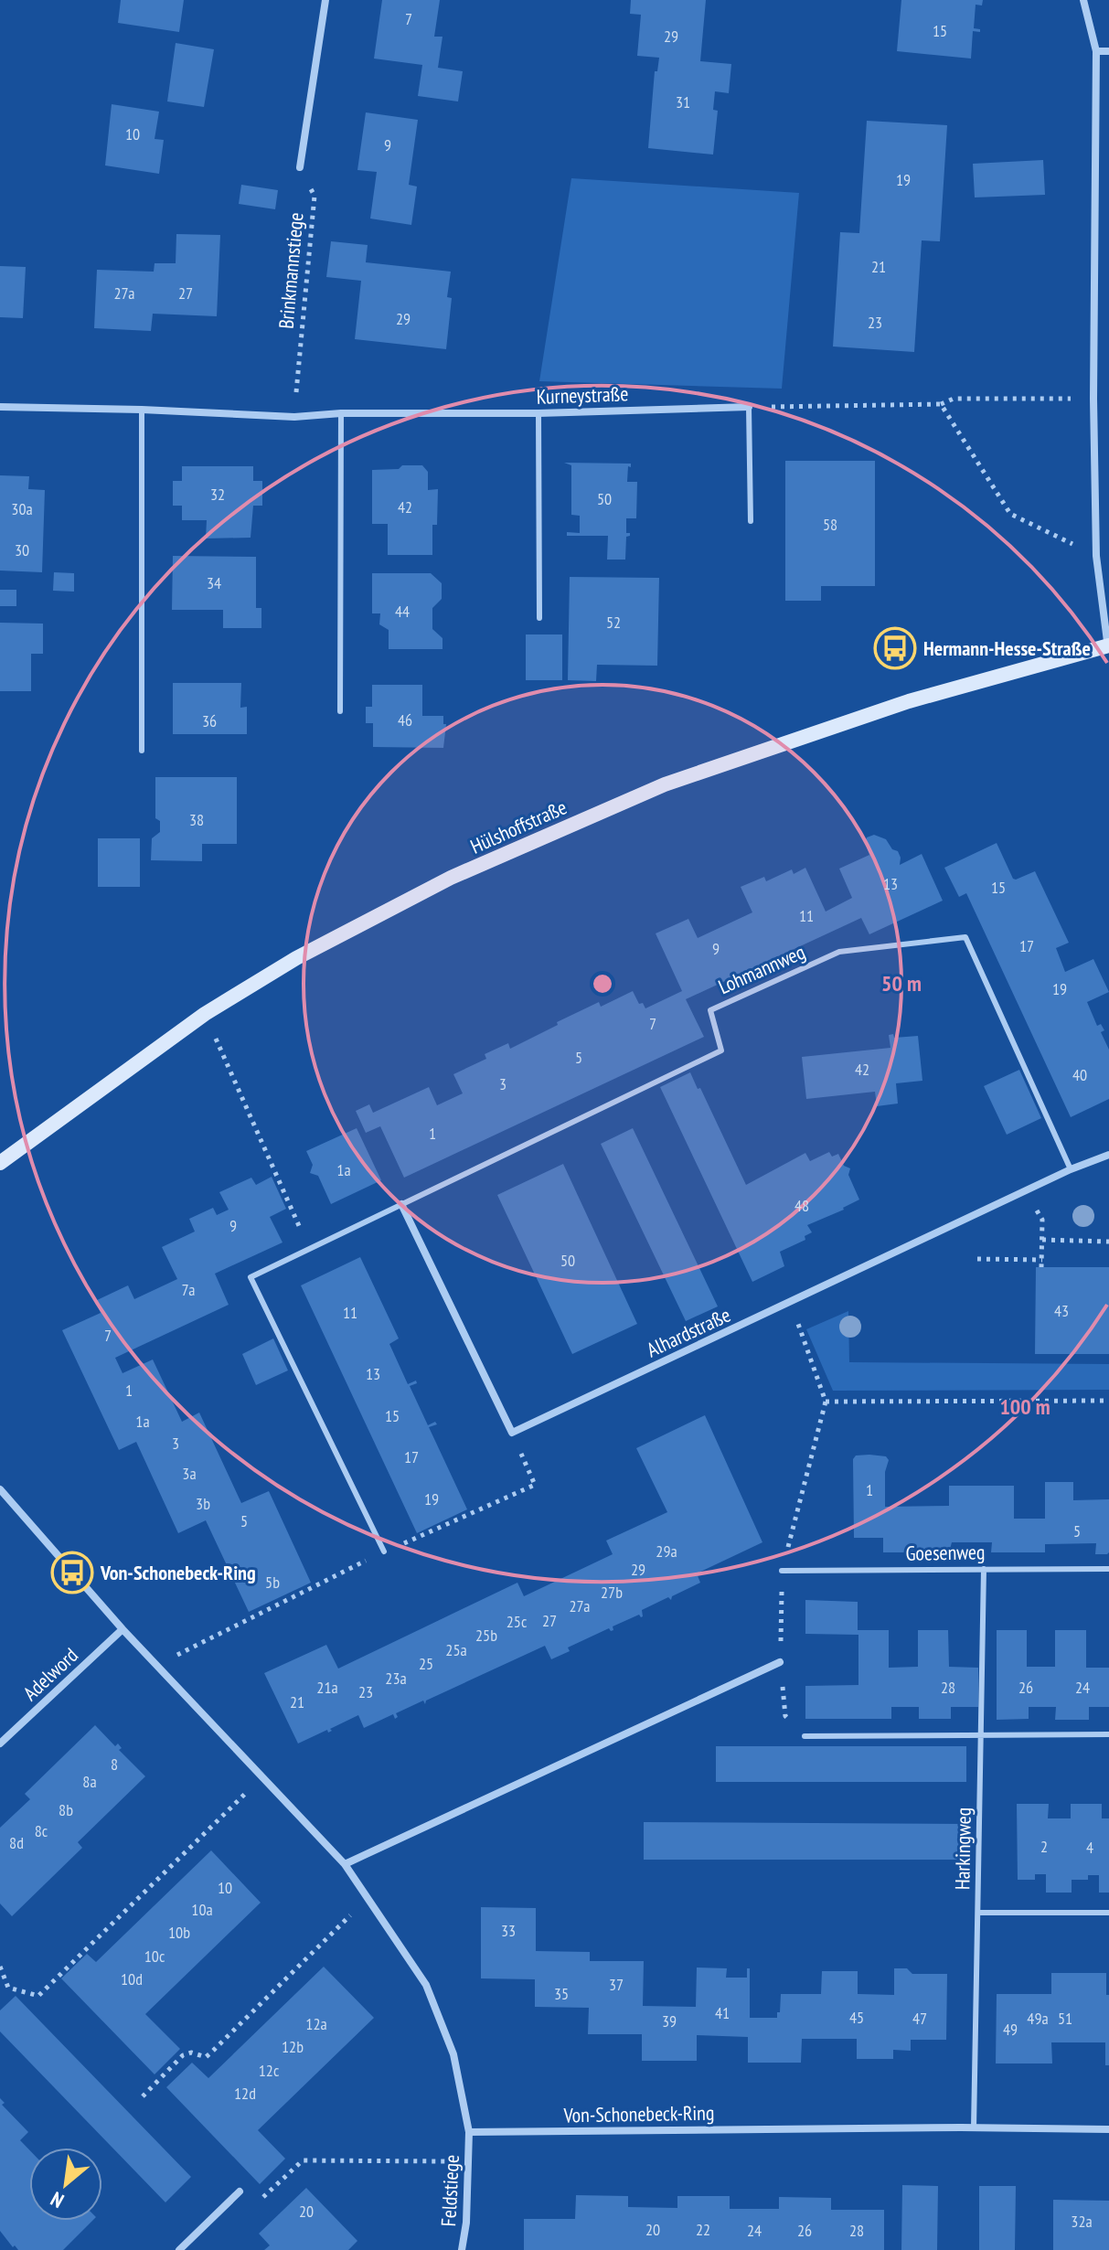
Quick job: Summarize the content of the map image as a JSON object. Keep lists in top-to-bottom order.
{
  "streets": {
    "main road": ["Hülshoffstraße"],
    "street": [
      "Kurneystraße",
      "Alhardstraße",
      "Adelword",
      "Von-Schonebeck-Ring",
      "Feldstiege"
    ],
    "lane": ["Lohmannweg", "Goesenweg", "Harkingweg"],
    "path": ["Brinkmannstiege"]
  },
  "crossings": [
    ["Brinkmannstiege", "Kurneystraße"],
    ["Lohmannweg", "Alhardstraße"],
    ["Goesenweg", "Harkingweg"],
    ["Harkingweg", "Von-Schonebeck-Ring"],
    ["Von-Schonebeck-Ring", "Feldstiege"]
  ],
  "places": {
    "bus stop": ["Hermann-Hesse-Straße", "Von-Schonebeck-Ring"]
  },
  "house_numbers": [
    "7",
    "15",
    "29",
    "31",
    "10",
    "9",
    "19",
    "21",
    "27a",
    "27",
    "29",
    "23",
    "32",
    "50",
    "42",
    "30a",
    "58",
    "30",
    "34",
    "44",
    "52",
    "46",
    "36",
    "38",
    "13",
    "15",
    "11",
    "17",
    "9",
    "19",
    "7",
    "5",
    "42",
    "40",
    "3",
    "1",
    "1a",
    "48",
    "9",
    "50",
    "7a",
    "43",
    "11",
    "7",
    "13",
    "1",
    "15",
    "1a",
    "3",
    "17",
    "3a",
    "1",
    "19",
    "3b",
    "5",
    "5",
    "29a",
    "29",
    "5b",
    "27b",
    "27a",
    "27",
    "25c",
    "25b",
    "25a",
    "25",
    "23a",
    "21a",
    "28",
    "26",
    "24",
    "23",
    "21",
    "8",
    "8a",
    "8b",
    "8c",
    "8d",
    "2",
    "4",
    "10",
    "10a",
    "33",
    "10b",
    "10c",
    "10d",
    "37",
    "35",
    "41",
    "45",
    "47",
    "49a",
    "51",
    "39",
    "12a",
    "49",
    "12b",
    "12c",
    "12d",
    "20",
    "32a",
    "20",
    "22",
    "24",
    "26",
    "28"
  ],
  "north": "bottom left",
  "rings": ["50 m", "100 m"]
}
